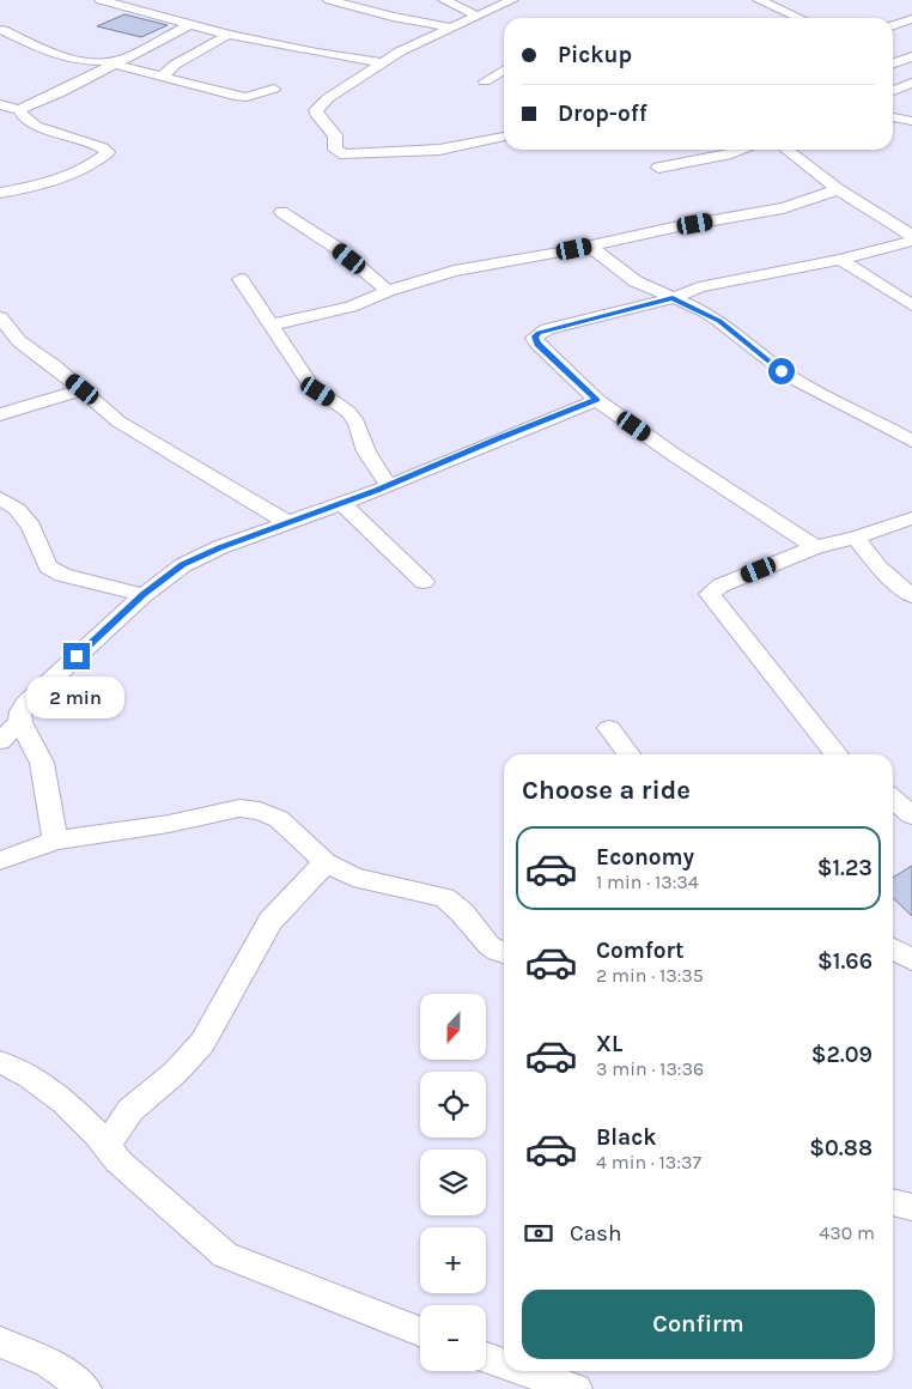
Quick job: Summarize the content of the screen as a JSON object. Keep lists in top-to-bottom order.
{
  "north": "bottom",
  "page": {
    "banner": ["Pickup", "Drop-off"],
    "bubble": "2 min",
    "heading": "Choose a ride",
    "list": [
      {
        "name": "Economy",
        "note": "1 min · 13:34",
        "value": "$1.23"
      },
      {
        "name": "Comfort",
        "note": "2 min · 13:35",
        "value": "$1.66"
      },
      {
        "name": "XL",
        "note": "3 min · 13:36",
        "value": "$2.09"
      },
      {
        "name": "Black",
        "note": "4 min · 13:37",
        "value": "$0.88"
      }
    ],
    "map_buttons": ["+", "−"],
    "pay": ["Cash", "430 m"],
    "buttons": "Confirm"
  }
}
